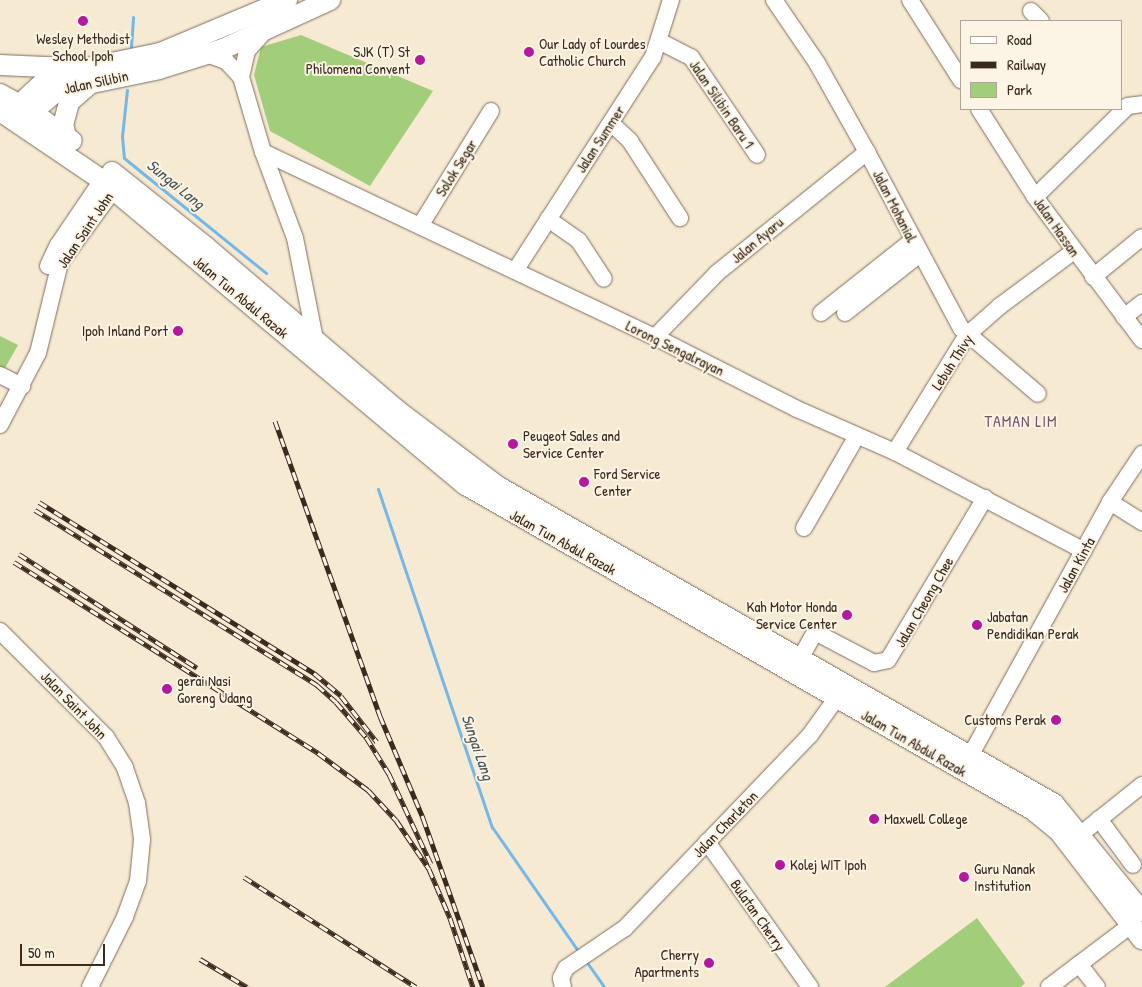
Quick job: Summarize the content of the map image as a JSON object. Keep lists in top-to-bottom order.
{
  "streets": {
    "main road": ["Jalan Silibin", "Jalan Tun Abdul Razak"],
    "street": [
      "Jalan Silibin Baru 1",
      "Jalan Summer",
      "Solok Segar",
      "Jalan Mohanial",
      "Jalan Hassan",
      "Jalan Saint John",
      "Jalan Ayaru",
      "Lorong Sengalrayan",
      "Lebuh Thivy",
      "Jalan Kinta",
      "Jalan Cheong Chee",
      "Jalan Charleton",
      "Bulatan Cherry"
    ]
  },
  "crossings": [
    ["Jalan Silibin", "Jalan Tun Abdul Razak"],
    ["Jalan Silibin Baru 1", "Jalan Summer"],
    ["Jalan Summer", "Lorong Sengalrayan"],
    ["Solok Segar", "Lorong Sengalrayan"],
    ["Jalan Mohanial", "Jalan Ayaru"],
    ["Jalan Mohanial", "Lebuh Thivy"],
    ["Jalan Hassan", "Lebuh Thivy"],
    ["Jalan Saint John", "Jalan Tun Abdul Razak"],
    ["Jalan Ayaru", "Lorong Sengalrayan"],
    ["Jalan Tun Abdul Razak", "Jalan Kinta"],
    ["Jalan Tun Abdul Razak", "Jalan Cheong Chee"],
    ["Jalan Tun Abdul Razak", "Jalan Charleton"],
    ["Lorong Sengalrayan", "Lebuh Thivy"],
    ["Lorong Sengalrayan", "Jalan Kinta"],
    ["Lorong Sengalrayan", "Jalan Cheong Chee"],
    ["Jalan Charleton", "Bulatan Cherry"]
  ],
  "districts": ["TAMAN LIM"],
  "water": ["Sungai Lang"],
  "places": [
    "Wesley Methodist School Ipoh",
    "Our Lady of Lourdes Catholic Church",
    "SJK (T) St Philomena Convent",
    "Ipoh Inland Port",
    "Peugeot Sales and Service Center",
    "Ford Service Center",
    "Kah Motor Honda Service Center",
    "Jabatan Pendidikan Perak",
    "gerai Nasi Goreng Udang",
    "Customs Perak",
    "Maxwell College",
    "Kolej WIT Ipoh",
    "Guru Nanak Institution",
    "Cherry Apartments"
  ],
  "legend": ["Road", "Railway", "Park"],
  "scale_bar": "50 m"
}
